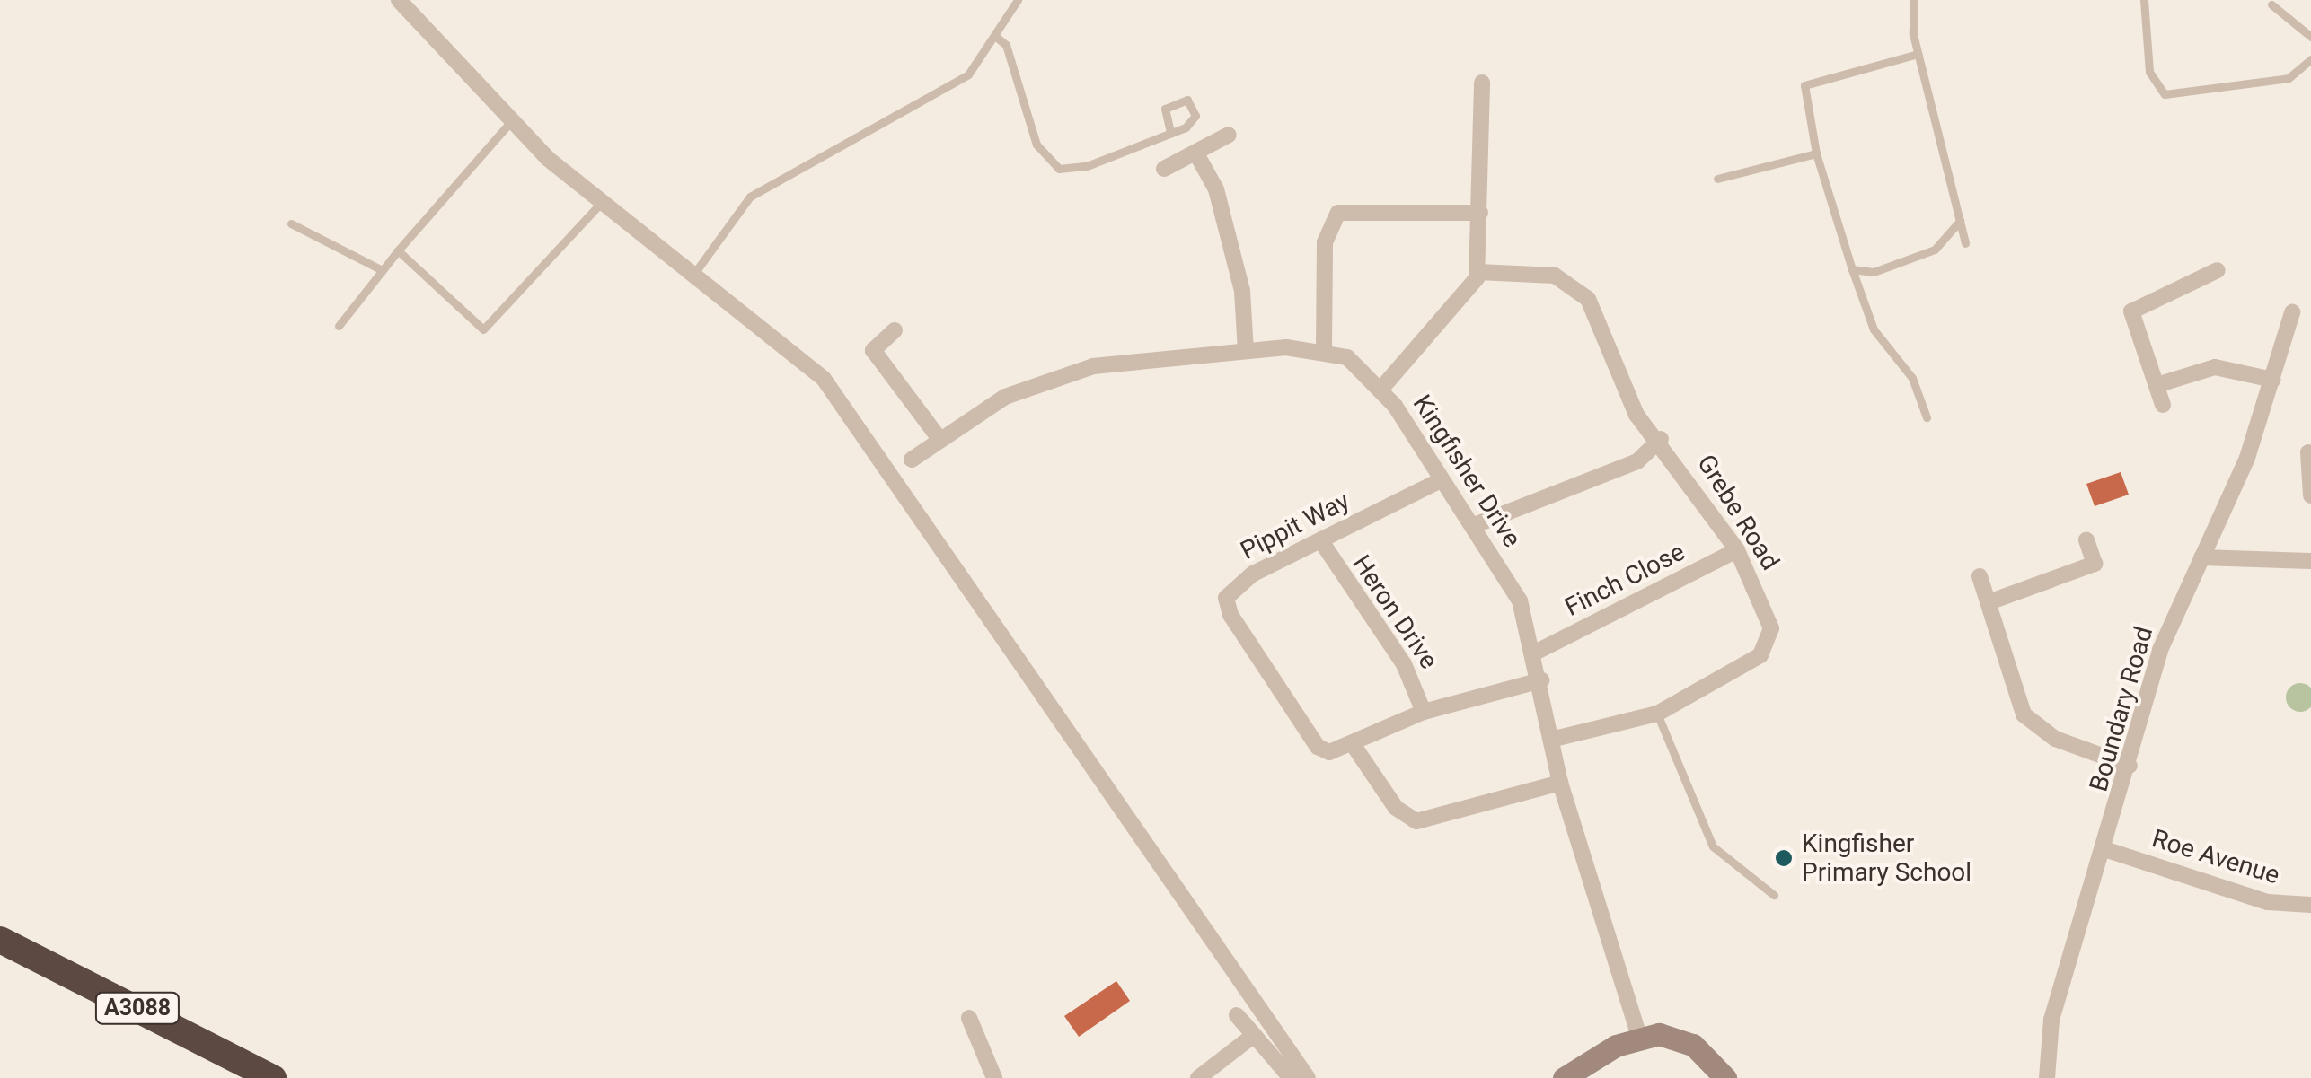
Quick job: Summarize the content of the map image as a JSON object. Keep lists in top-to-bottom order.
{
  "streets": {
    "highway": ["A3088"],
    "street": [
      "Kingfisher Drive",
      "Grebe Road",
      "Pippit Way",
      "Finch Close",
      "Heron Drive",
      "Boundary Road",
      "Roe Avenue"
    ]
  },
  "crossings": [
    ["Kingfisher Drive", "Grebe Road"],
    ["Kingfisher Drive", "Pippit Way"],
    ["Kingfisher Drive", "Finch Close"],
    ["Grebe Road", "Finch Close"],
    ["Pippit Way", "Heron Drive"],
    ["Boundary Road", "Roe Avenue"]
  ],
  "places": ["Kingfisher Primary School"]
}
